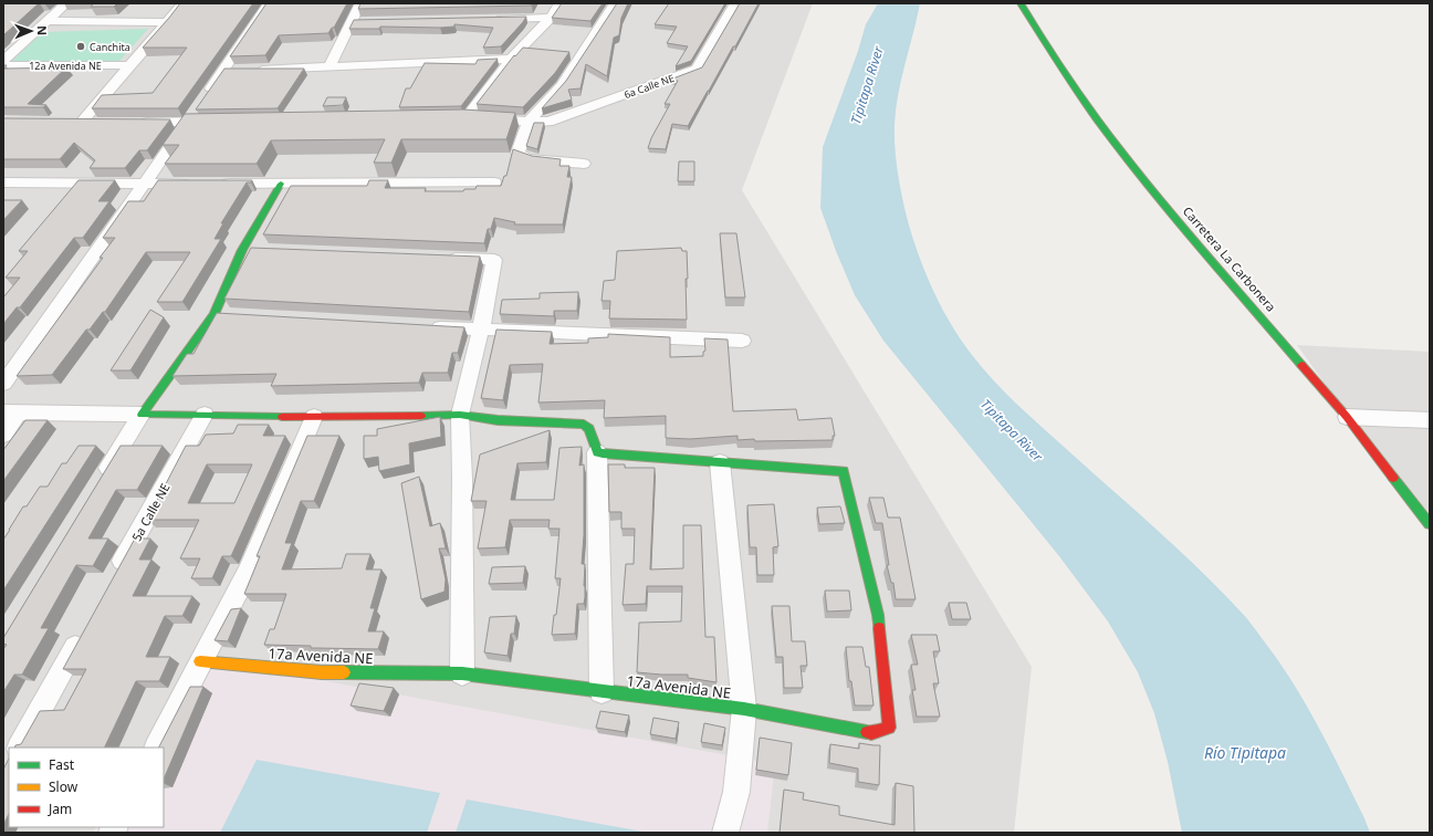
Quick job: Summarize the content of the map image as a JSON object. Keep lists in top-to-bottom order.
{
  "streets": {
    "street": [
      "12a Avenida NE",
      "6a Calle NE",
      "Carretera La Carbonera",
      "5a Calle NE",
      "17a Avenida NE"
    ]
  },
  "water": ["Tipitapa River", "Río Tipitapa"],
  "places": ["Canchita"],
  "legend": ["Fast", "Slow", "Jam"],
  "north": "right"
}
